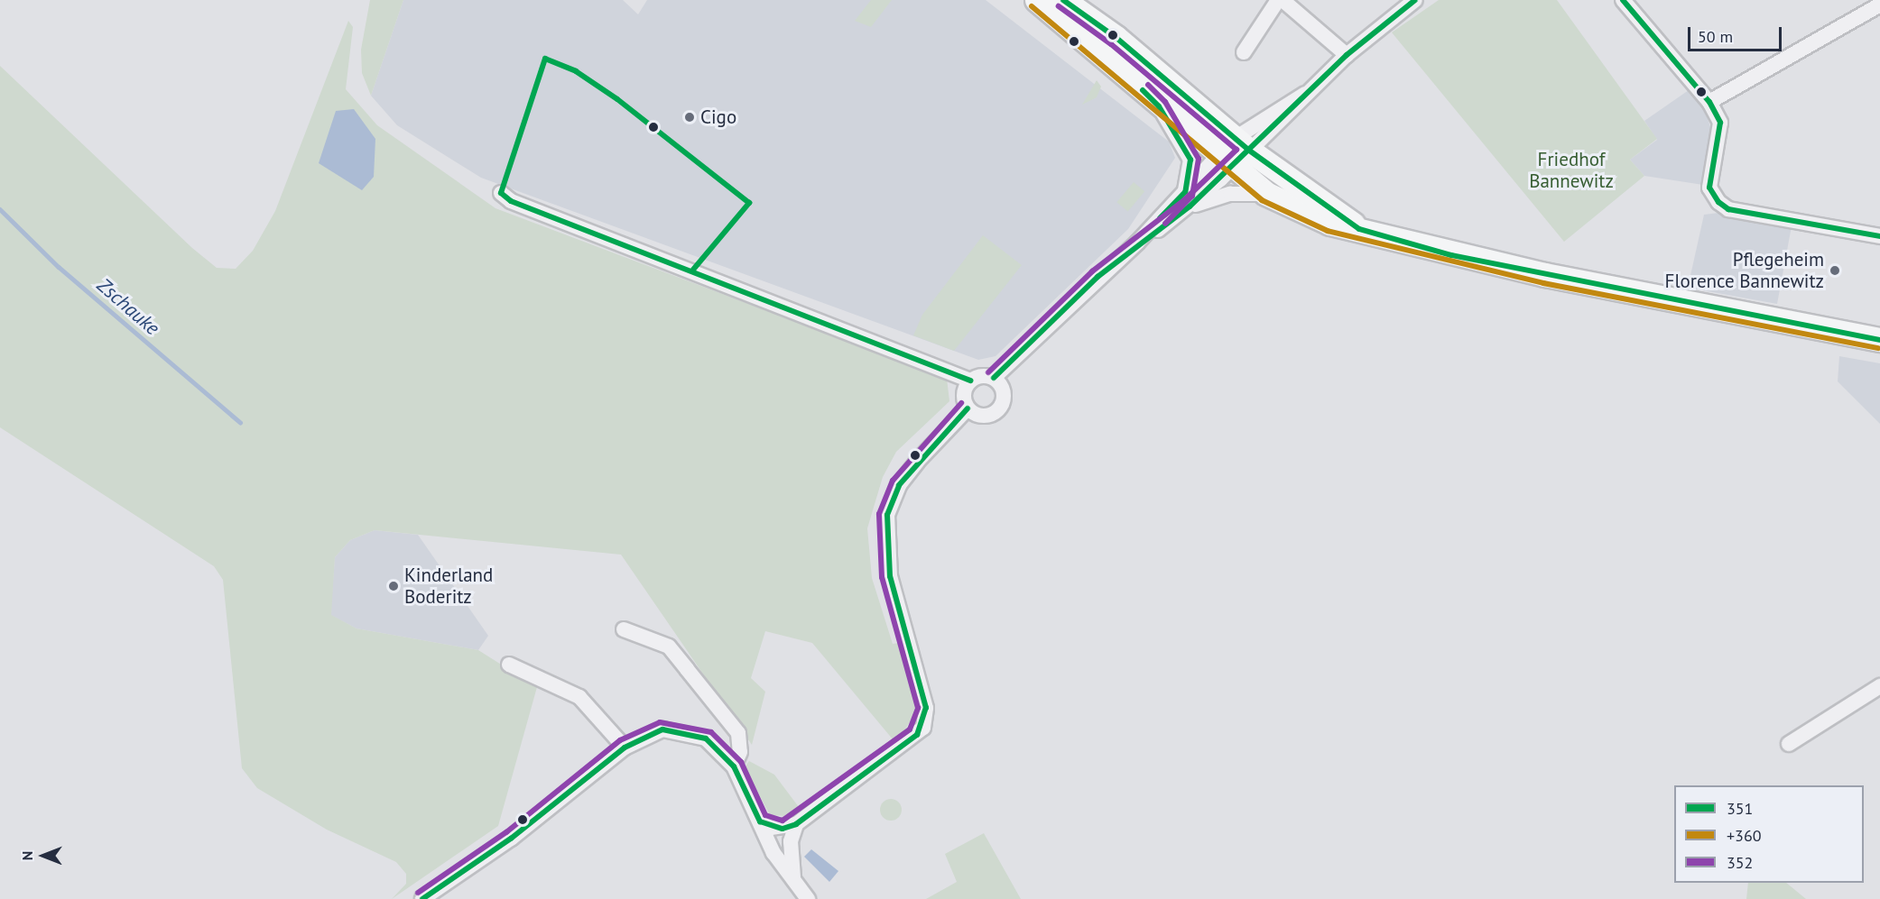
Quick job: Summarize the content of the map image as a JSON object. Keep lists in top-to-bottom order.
{
  "water": ["Zschauke"],
  "parks": ["Friedhof Bannewitz"],
  "places": ["Cigo", "Pflegeheim Florence Bannewitz", "Kinderland Boderitz"],
  "lines": ["transit line 351", "transit line +360", "transit line 352"],
  "legend": ["351", "+360", "352"],
  "scale_bar": "50 m",
  "north": "left"
}
